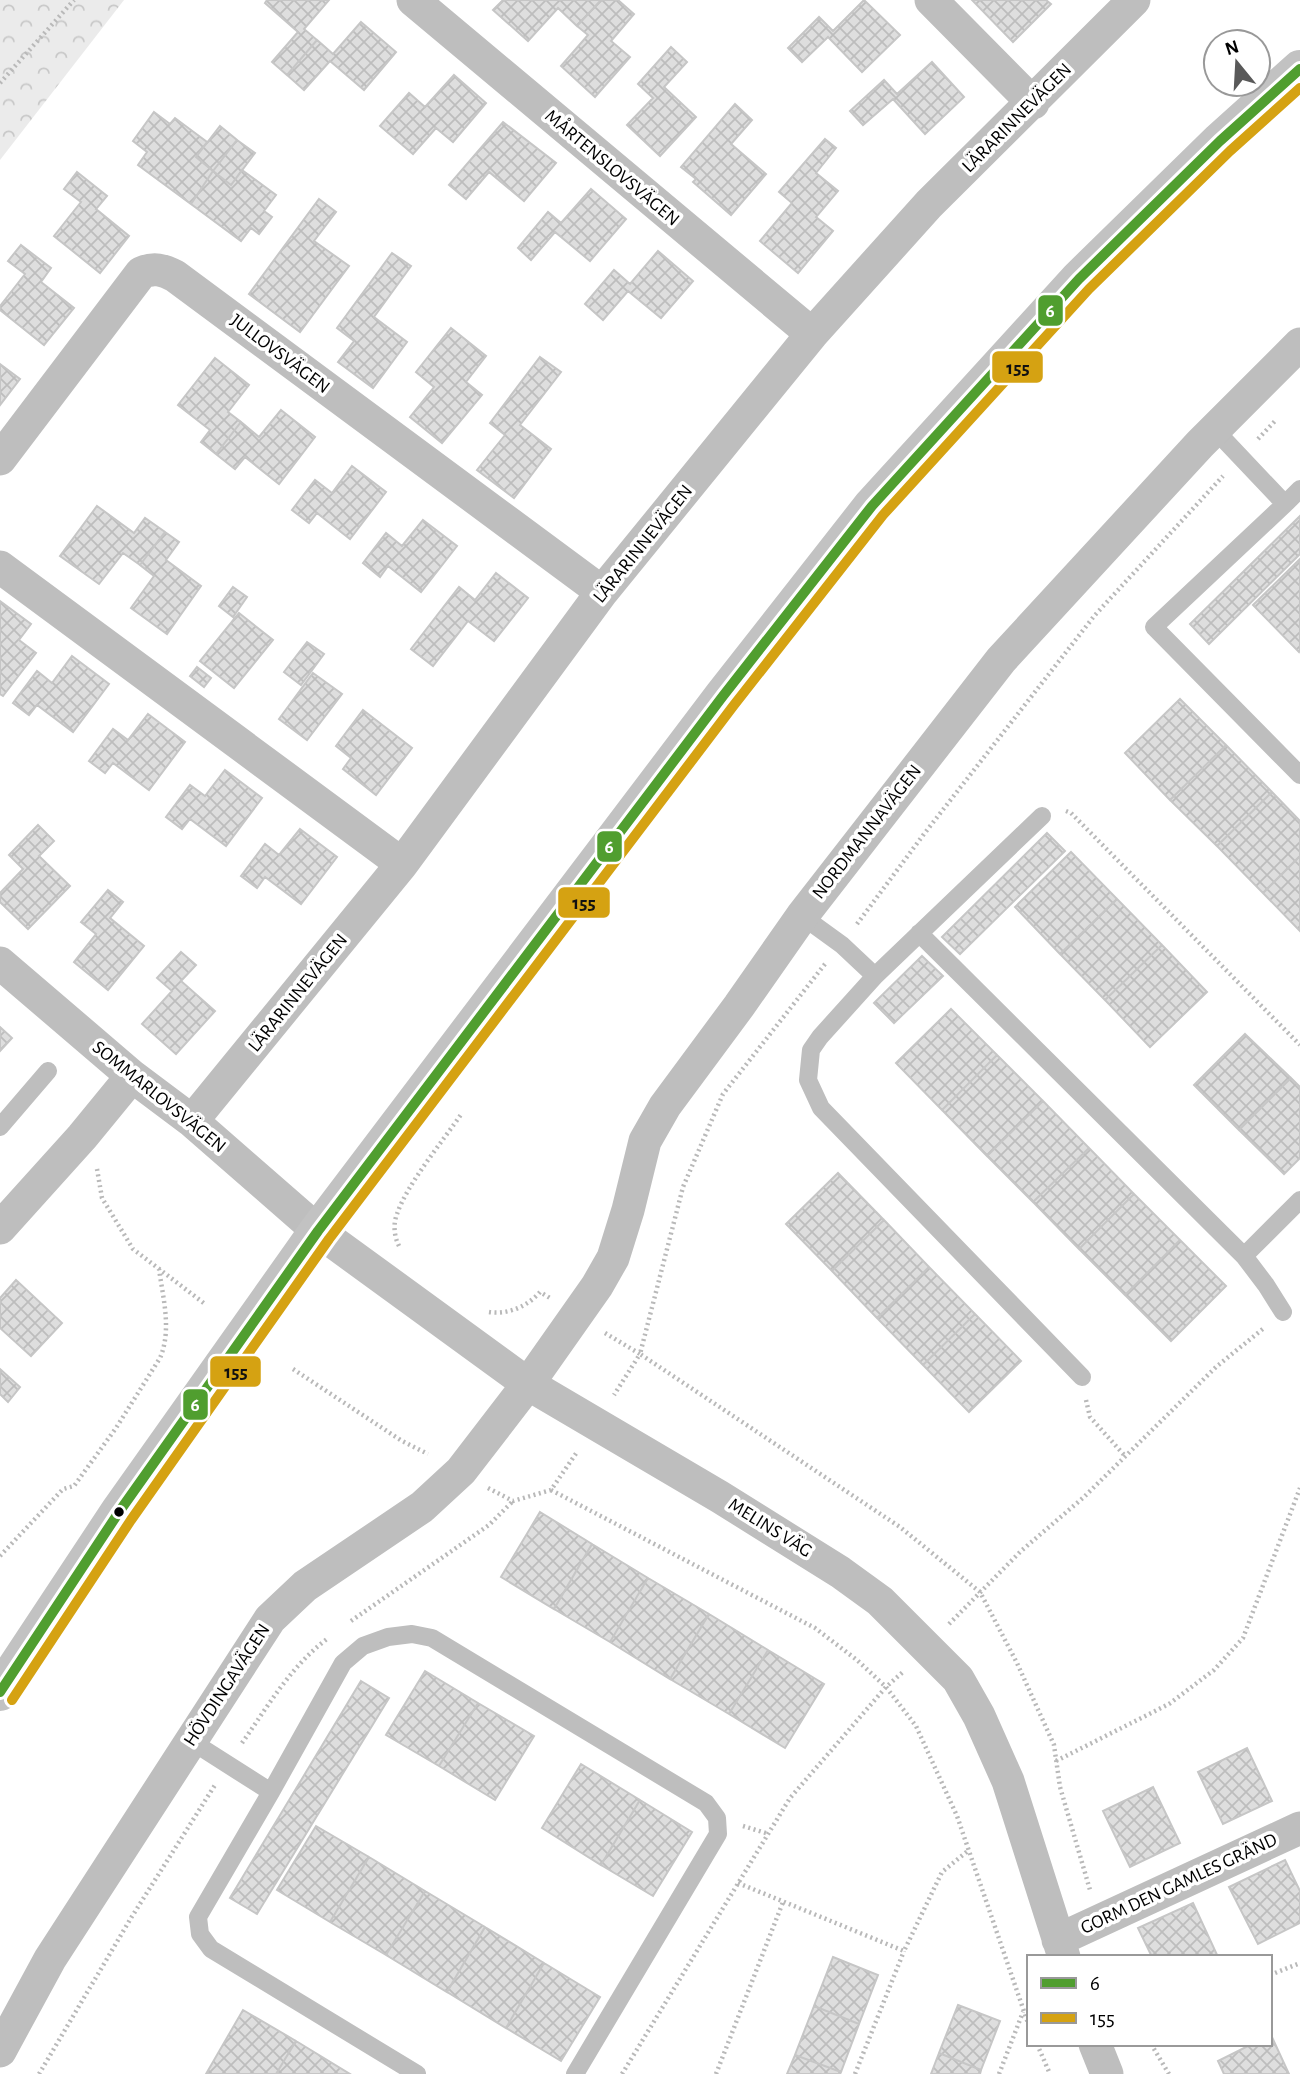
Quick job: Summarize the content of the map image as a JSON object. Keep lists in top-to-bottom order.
{
  "streets": {
    "street": [
      "LÄRARINNEVÄGEN",
      "MÅRTENSLOVSVÄGEN",
      "JULLOVSVÄGEN",
      "NORDMANNAVÄGEN",
      "SOMMARLOVSVÄGEN",
      "MELINS VÄG",
      "HÖVDINGAVÄGEN",
      "GORM DEN GAMLES GRÄND"
    ]
  },
  "crossings": [
    ["LÄRARINNEVÄGEN", "MÅRTENSLOVSVÄGEN"],
    ["LÄRARINNEVÄGEN", "JULLOVSVÄGEN"],
    ["LÄRARINNEVÄGEN", "SOMMARLOVSVÄGEN"],
    ["NORDMANNAVÄGEN", "MELINS VÄG"],
    ["NORDMANNAVÄGEN", "HÖVDINGAVÄGEN"],
    ["SOMMARLOVSVÄGEN", "MELINS VÄG"],
    ["MELINS VÄG", "HÖVDINGAVÄGEN"],
    ["MELINS VÄG", "GORM DEN GAMLES GRÄND"]
  ],
  "lines": ["transit line 6", "transit line 155"],
  "legend": ["6", "155"],
  "north": "top"
}
